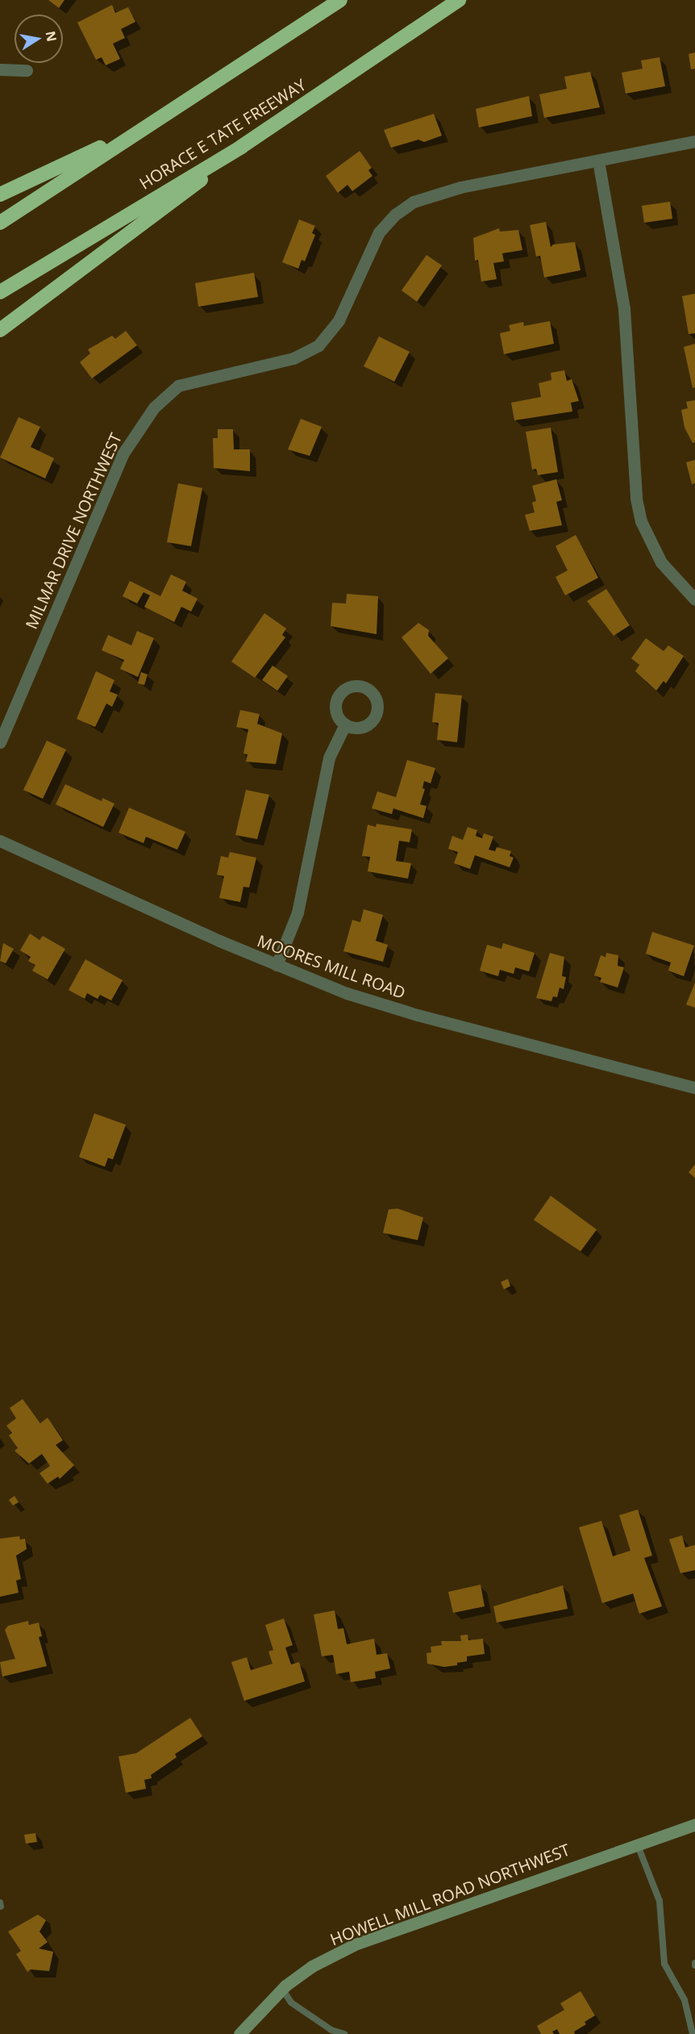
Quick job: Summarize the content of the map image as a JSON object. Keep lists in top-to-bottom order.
{
  "streets": {
    "highway": ["HORACE E TATE FREEWAY"],
    "main road": ["HOWELL MILL ROAD NORTHWEST"],
    "street": ["MILMAR DRIVE NORTHWEST", "MOORES MILL ROAD"]
  },
  "north": "right"
}
